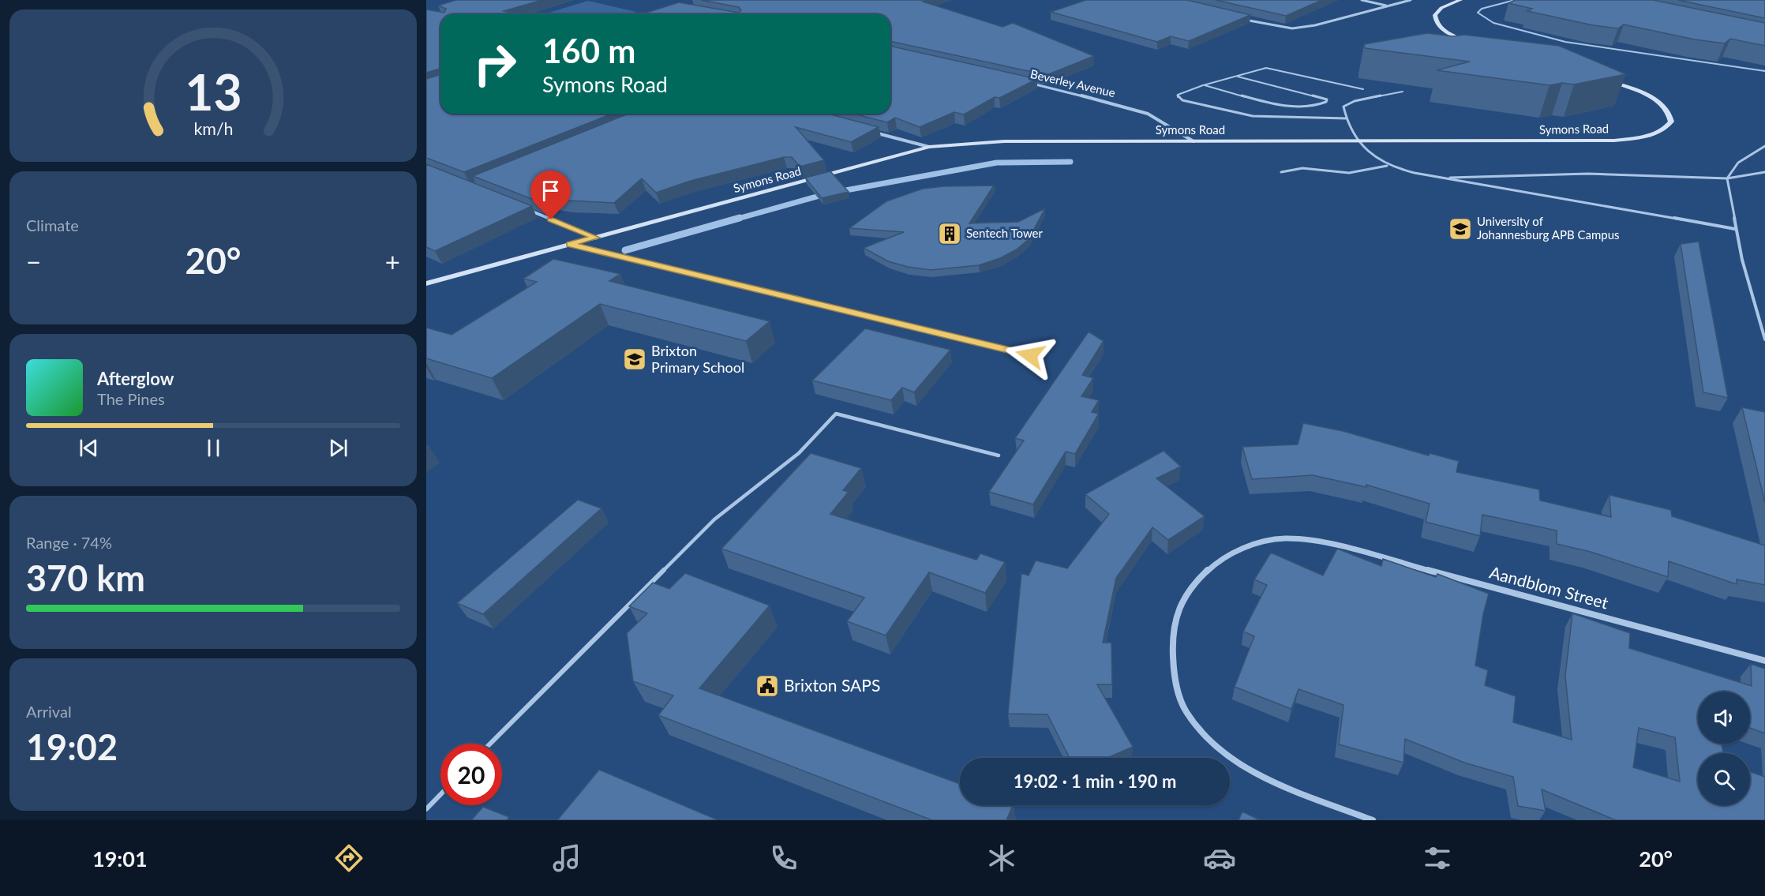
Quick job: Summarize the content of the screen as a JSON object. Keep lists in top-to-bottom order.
{
  "streets": {
    "main road": ["Symons Road"],
    "street": ["Beverley Avenue", "Aandblom Street"]
  },
  "crossings": [
    ["Beverley Avenue", "Symons Road"]
  ],
  "places": {
    "school or university": ["University of Johannesburg APB Campus", "Brixton Primary School"],
    "building": ["Sentech Tower"],
    "public building": ["Brixton SAPS"]
  },
  "page": {
    "turn": ["160 m", "Symons Road"],
    "tile": [
      "Climate",
      ["Range · 74%", "370 km"],
      ["Arrival", "19:02"]
    ],
    "heat": ["−", "20°", "+"],
    "song": ["Afterglow", "The Pines"],
    "limit": "20",
    "trip": "19:02 · 1 min · 190 m",
    "tabs": ["19:01", "20°"],
    "gauge": ["13", "km/h"]
  }
}
